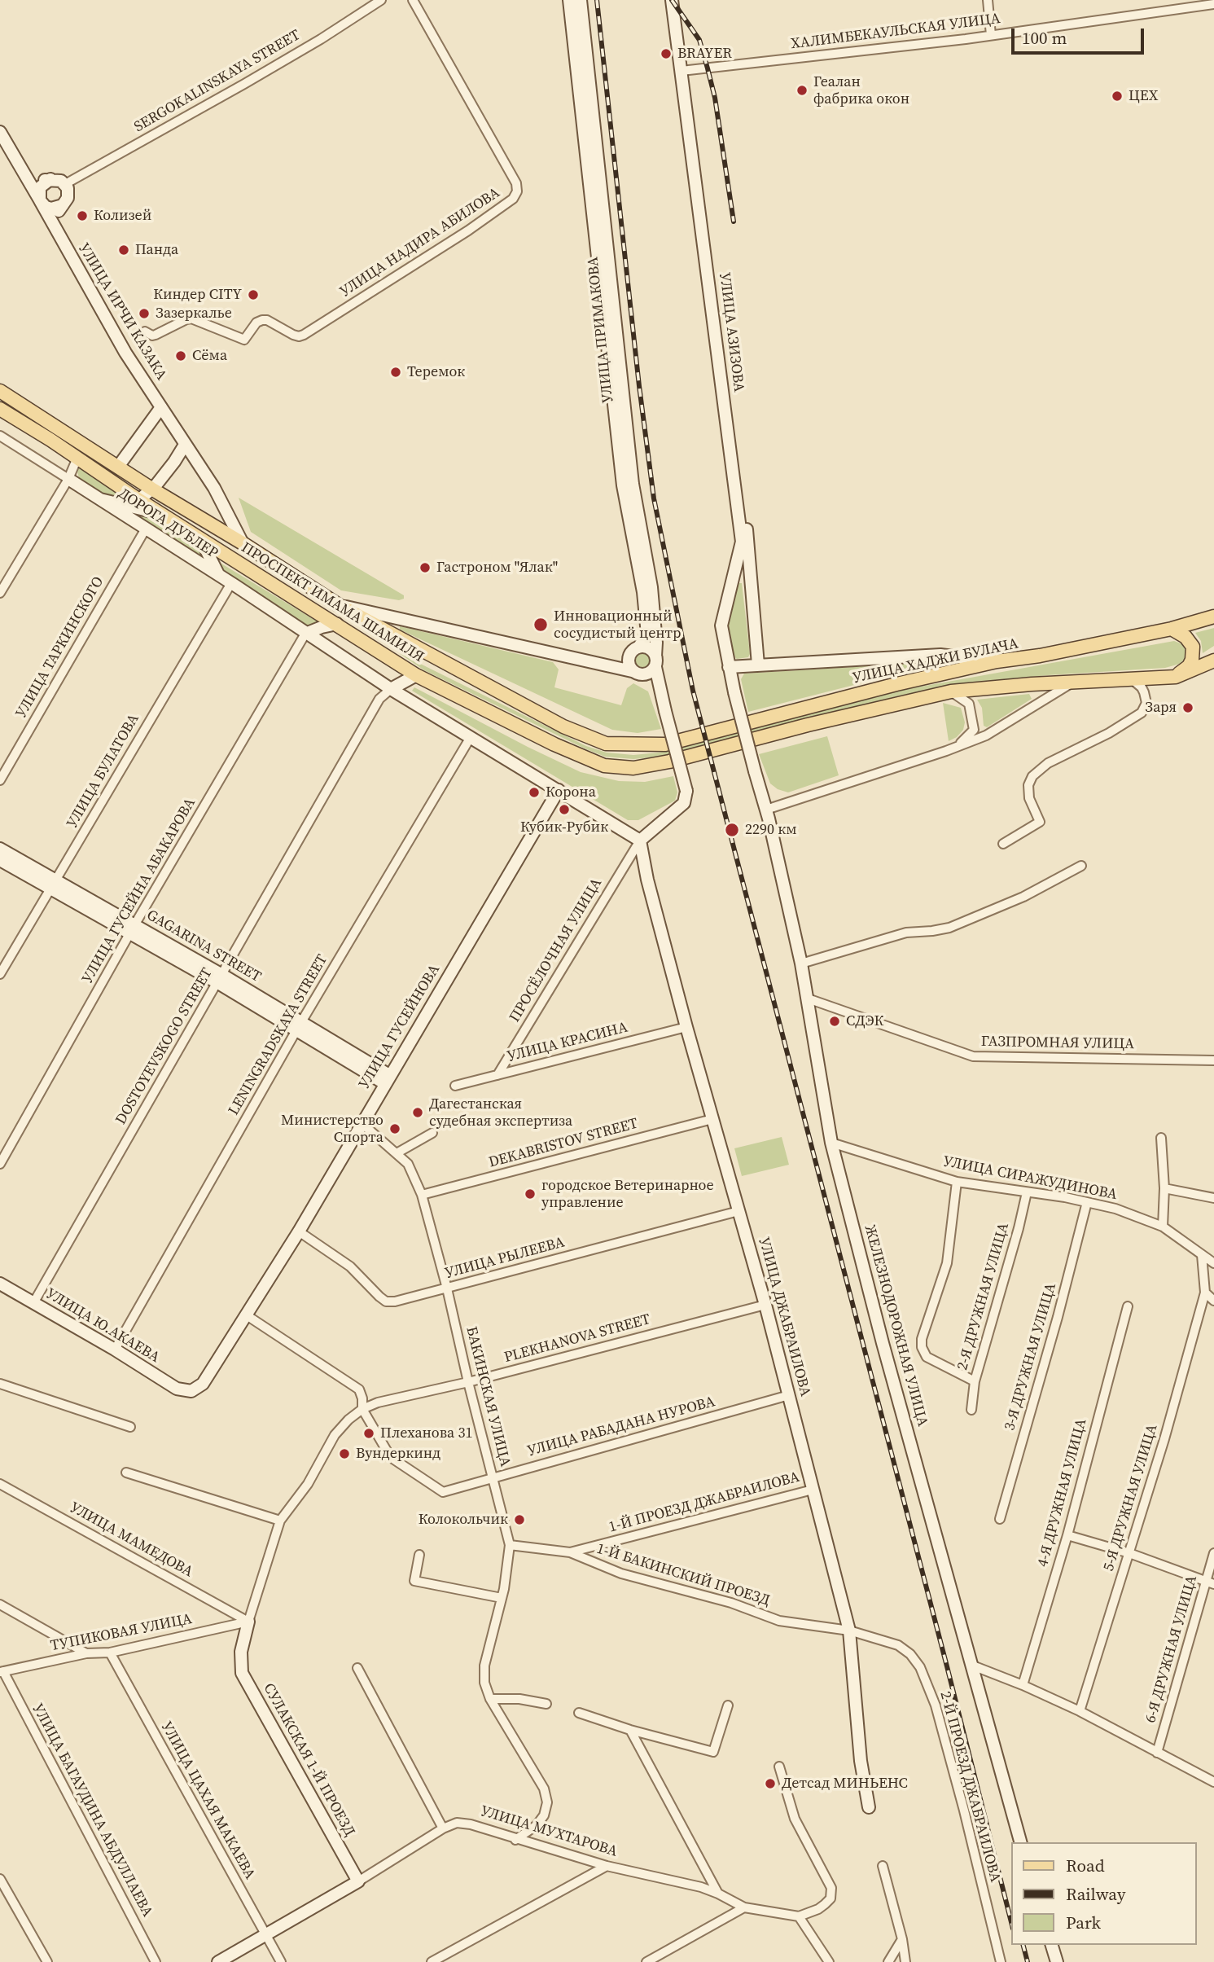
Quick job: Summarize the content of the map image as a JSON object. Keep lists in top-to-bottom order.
{
  "streets": {
    "main road": [
      "УЛИЦА ИРЧИ КАЗАКА",
      "УЛИЦА ПРИМАКОВА",
      "УЛИЦА АЗИЗОВА",
      "ДОРОГА ДУБЛЕР",
      "ПРОСПЕКТ ИМАМА ШАМИЛЯ",
      "УЛИЦА ХАДЖИ БУЛАЧА",
      "GAGARINA STREET",
      "УЛИЦА ГУСЕЙНОВА",
      "УЛИЦА ДЖАБРАИЛОВА",
      "УЛИЦА Ю.АКАЕВА",
      "ЖЕЛЕЗНОДОРОЖНАЯ УЛИЦА",
      "СУЛАКСКАЯ 1-Й ПРОЕЗД",
      "УЛИЦА МУХТАРОВА"
    ],
    "street": [
      "ХАЛИМБЕКАУЛЬСКАЯ УЛИЦА",
      "SERGOKALINSKAYA STREET",
      "УЛИЦА НАДИРА АБИЛОВА",
      "УЛИЦА ТАРКИНСКОГО",
      "УЛИЦА БУЛАТОВА",
      "УЛИЦА ГУСЕЙНА АБАКАРОВА",
      "ПРОСЁЛОЧНАЯ УЛИЦА",
      "LENINGRADSKAYA STREET",
      "УЛИЦА КРАСИНА",
      "ГАЗПРОМНАЯ УЛИЦА",
      "DOSTOYEVSKOGO STREET",
      "DEKABRISTOV STREET",
      "УЛИЦА СИРАЖУДИНОВА",
      "УЛИЦА РЫЛЕЕВА",
      "2-Я ДРУЖНАЯ УЛИЦА",
      "PLEKHANOVA STREET",
      "3-Я ДРУЖНАЯ УЛИЦА",
      "БАКИНСКАЯ УЛИЦА",
      "УЛИЦА РАБАДАНА НУРОВА",
      "4-Я ДРУЖНАЯ УЛИЦА",
      "5-Я ДРУЖНАЯ УЛИЦА",
      "1-Й ПРОЕЗД ДЖАБРАИЛОВА",
      "УЛИЦА МАМЕДОВА",
      "1-Й БАКИНСКИЙ ПРОЕЗД",
      "ТУПИКОВАЯ УЛИЦА",
      "6-Я ДРУЖНАЯ УЛИЦА",
      "2-Й ПРОЕЗД ДЖАБРАИЛОВА",
      "УЛИЦА ЦАХАЯ МАКАЕВА",
      "УЛИЦА БАГАУДИНА АБДУЛЛАЕВА"
    ]
  },
  "crossings": [
    ["ХАЛИМБЕКАУЛЬСКАЯ УЛИЦА", "УЛИЦА АЗИЗОВА"],
    ["SERGOKALINSKAYA STREET", "УЛИЦА ИРЧИ КАЗАКА"],
    ["УЛИЦА ИРЧИ КАЗАКА", "ПРОСПЕКТ ИМАМА ШАМИЛЯ"],
    ["УЛИЦА ПРИМАКОВА", "ПРОСПЕКТ ИМАМА ШАМИЛЯ"],
    ["УЛИЦА АЗИЗОВА", "ЖЕЛЕЗНОДОРОЖНАЯ УЛИЦА"],
    ["ДОРОГА ДУБЛЕР", "УЛИЦА ТАРКИНСКОГО"],
    ["ПРОСПЕКТ ИМАМА ШАМИЛЯ", "УЛИЦА ХАДЖИ БУЛАЧА"],
    ["УЛИЦА БУЛАТОВА", "GAGARINA STREET"],
    ["УЛИЦА ГУСЕЙНА АБАКАРОВА", "GAGARINA STREET"],
    ["GAGARINA STREET", "УЛИЦА ГУСЕЙНОВА"],
    ["GAGARINA STREET", "LENINGRADSKAYA STREET"],
    ["GAGARINA STREET", "DOSTOYEVSKOGO STREET"],
    ["ПРОСЁЛОЧНАЯ УЛИЦА", "УЛИЦА КРАСИНА"],
    ["ПРОСЁЛОЧНАЯ УЛИЦА", "УЛИЦА ДЖАБРАИЛОВА"],
    ["УЛИЦА ГУСЕЙНОВА", "УЛИЦА РЫЛЕЕВА"],
    ["УЛИЦА ГУСЕЙНОВА", "УЛИЦА Ю.АКАЕВА"],
    ["УЛИЦА ГУСЕЙНОВА", "БАКИНСКАЯ УЛИЦА"],
    ["LENINGRADSKAYA STREET", "УЛИЦА Ю.АКАЕВА"],
    ["УЛИЦА КРАСИНА", "УЛИЦА ДЖАБРАИЛОВА"],
    ["ГАЗПРОМНАЯ УЛИЦА", "ЖЕЛЕЗНОДОРОЖНАЯ УЛИЦА"],
    ["DOSTOYEVSKOGO STREET", "УЛИЦА Ю.АКАЕВА"],
    ["DEKABRISTOV STREET", "УЛИЦА ДЖАБРАИЛОВА"],
    ["DEKABRISTOV STREET", "БАКИНСКАЯ УЛИЦА"],
    ["УЛИЦА СИРАЖУДИНОВА", "2-Я ДРУЖНАЯ УЛИЦА"],
    ["УЛИЦА СИРАЖУДИНОВА", "ЖЕЛЕЗНОДОРОЖНАЯ УЛИЦА"],
    ["УЛИЦА СИРАЖУДИНОВА", "3-Я ДРУЖНАЯ УЛИЦА"],
    ["УЛИЦА РЫЛЕЕВА", "УЛИЦА ДЖАБРАИЛОВА"],
    ["УЛИЦА РЫЛЕЕВА", "БАКИНСКАЯ УЛИЦА"],
    ["УЛИЦА ДЖАБРАИЛОВА", "PLEKHANOVA STREET"],
    ["УЛИЦА ДЖАБРАИЛОВА", "УЛИЦА РАБАДАНА НУРОВА"],
    ["УЛИЦА ДЖАБРАИЛОВА", "1-Й ПРОЕЗД ДЖАБРАИЛОВА"],
    ["УЛИЦА ДЖАБРАИЛОВА", "1-Й БАКИНСКИЙ ПРОЕЗД"],
    ["УЛИЦА ДЖАБРАИЛОВА", "2-Й ПРОЕЗД ДЖАБРАИЛОВА"],
    ["PLEKHANOVA STREET", "БАКИНСКАЯ УЛИЦА"],
    ["PLEKHANOVA STREET", "УЛИЦА РАБАДАНА НУРОВА"],
    ["PLEKHANOVA STREET", "УЛИЦА МАМЕДОВА"],
    ["PLEKHANOVA STREET", "ТУПИКОВАЯ УЛИЦА"],
    ["PLEKHANOVA STREET", "СУЛАКСКАЯ 1-Й ПРОЕЗД"],
    ["БАКИНСКАЯ УЛИЦА", "УЛИЦА РАБАДАНА НУРОВА"],
    ["БАКИНСКАЯ УЛИЦА", "1-Й БАКИНСКИЙ ПРОЕЗД"],
    ["БАКИНСКАЯ УЛИЦА", "УЛИЦА МУХТАРОВА"],
    ["1-Й ПРОЕЗД ДЖАБРАИЛОВА", "1-Й БАКИНСКИЙ ПРОЕЗД"],
    ["УЛИЦА МАМЕДОВА", "ТУПИКОВАЯ УЛИЦА"],
    ["УЛИЦА МАМЕДОВА", "СУЛАКСКАЯ 1-Й ПРОЕЗД"],
    ["1-Й БАКИНСКИЙ ПРОЕЗД", "2-Й ПРОЕЗД ДЖАБРАИЛОВА"],
    ["ТУПИКОВАЯ УЛИЦА", "СУЛАКСКАЯ 1-Й ПРОЕЗД"],
    ["ТУПИКОВАЯ УЛИЦА", "УЛИЦА ЦАХАЯ МАКАЕВА"],
    ["ТУПИКОВАЯ УЛИЦА", "УЛИЦА БАГАУДИНА АБДУЛЛАЕВА"],
    ["СУЛАКСКАЯ 1-Й ПРОЕЗД", "УЛИЦА МУХТАРОВА"],
    ["УЛИЦА ЦАХАЯ МАКАЕВА", "УЛИЦА МУХТАРОВА"]
  ],
  "places": [
    "BRAYER",
    "Геалан фабрика окон",
    "ЦЕХ",
    "Колизей",
    "Панда",
    "Киндер CITY",
    "Зазеркалье",
    "Сёма",
    "Теремок",
    "Гастроном \"Ялак\"",
    "Инновационный сосудистый центр",
    "Заря",
    "Корона",
    "Кубик-Рубик",
    "2290 км",
    "СДЭК",
    "Дагестанская судебная экспертиза",
    "Министерство Спорта",
    "городское Ветеринарное управление",
    "Плеханова 31",
    "Вундеркинд",
    "Колокольчик",
    "Детсад МИНЬЕНС"
  ],
  "legend": ["Road", "Railway", "Park"],
  "scale_bar": "100 m"
}
